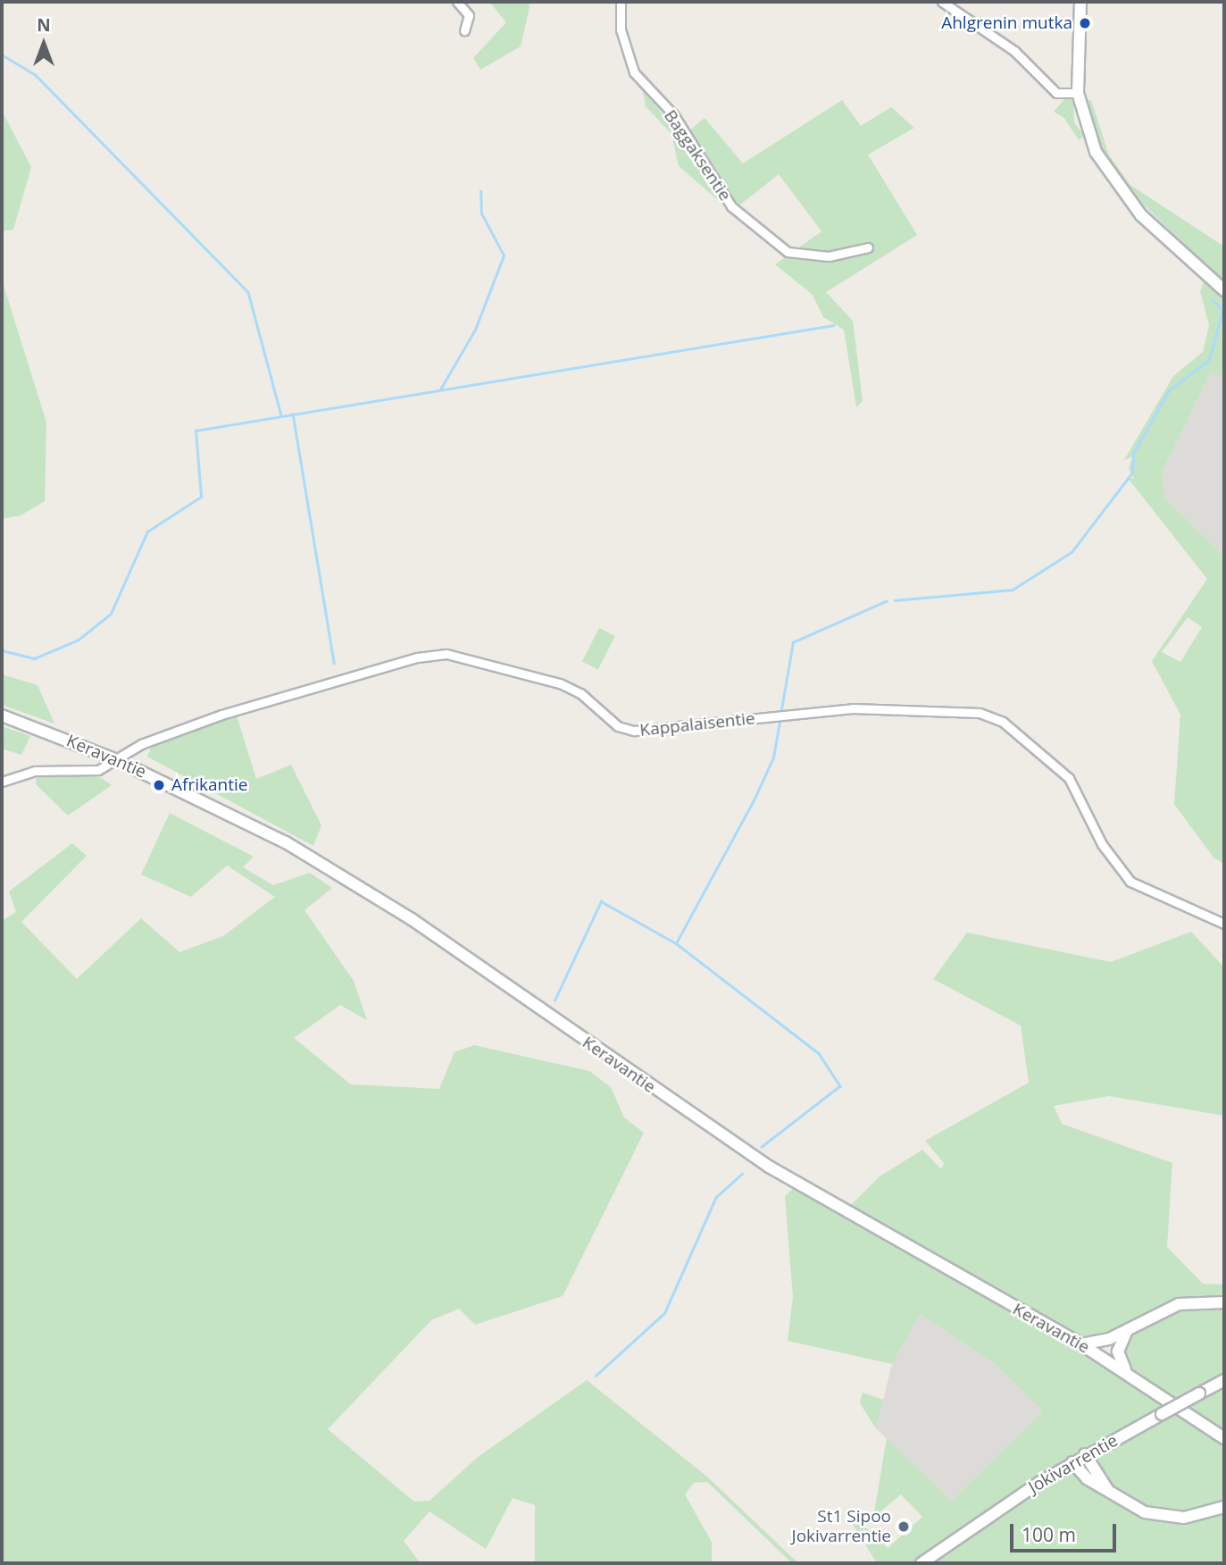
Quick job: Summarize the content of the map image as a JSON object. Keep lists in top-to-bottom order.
{
  "streets": {
    "main road": ["Keravantie", "Jokivarrentie"],
    "street": ["Baggaksentie", "Kappalaisentie"]
  },
  "crossings": [
    ["Kappalaisentie", "Keravantie"]
  ],
  "places": ["Ahlgrenin mutka", "Afrikantie", "St1 Sipoo Jokivarrentie"],
  "scale_bar": "100 m",
  "north": "top"
}
